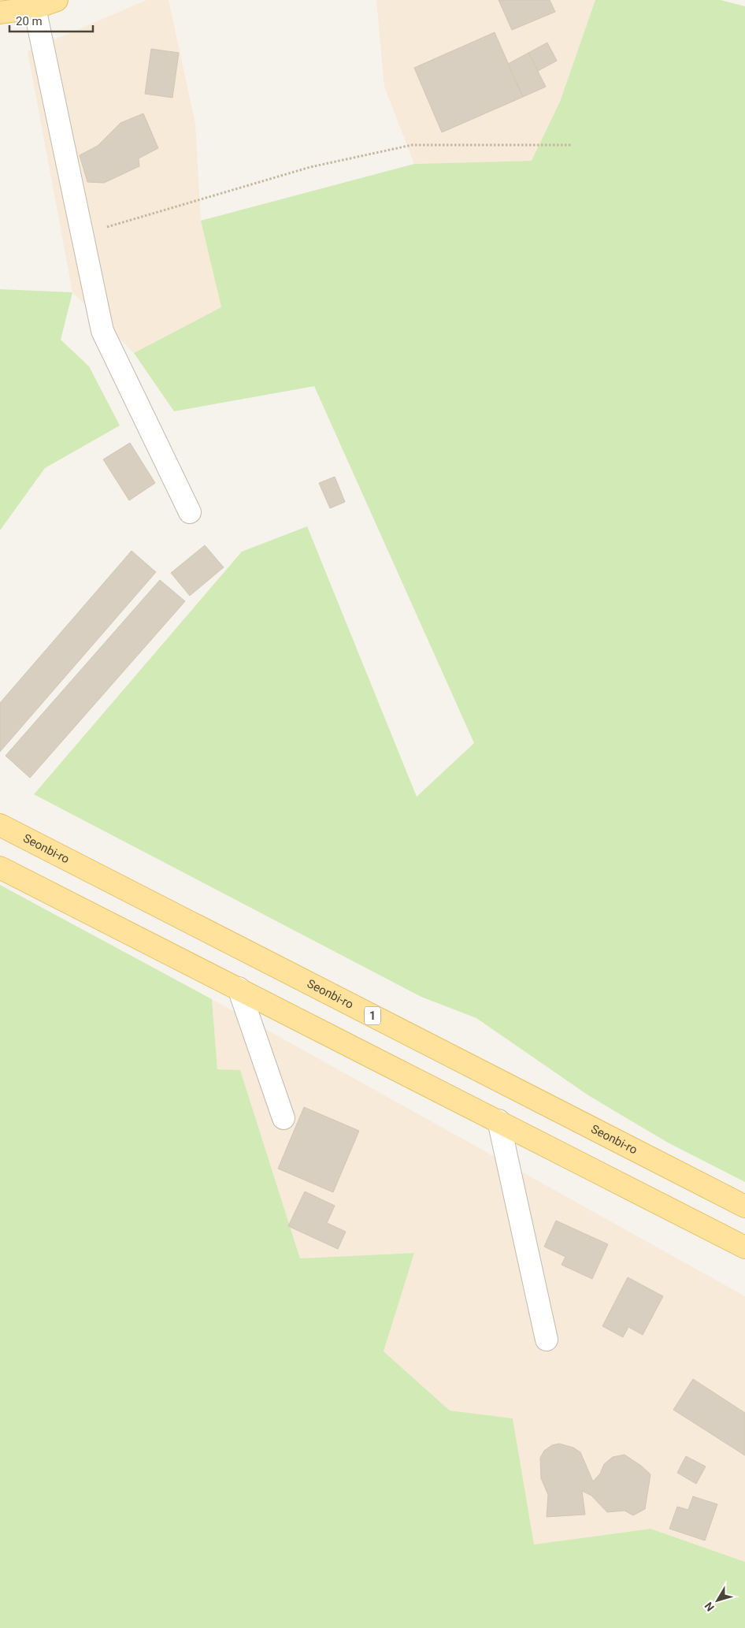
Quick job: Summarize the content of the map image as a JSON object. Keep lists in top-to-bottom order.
{
  "streets": {
    "main road": ["Seonbi-ro", "1"]
  },
  "scale_bar": "20 m",
  "north": "bottom left"
}
